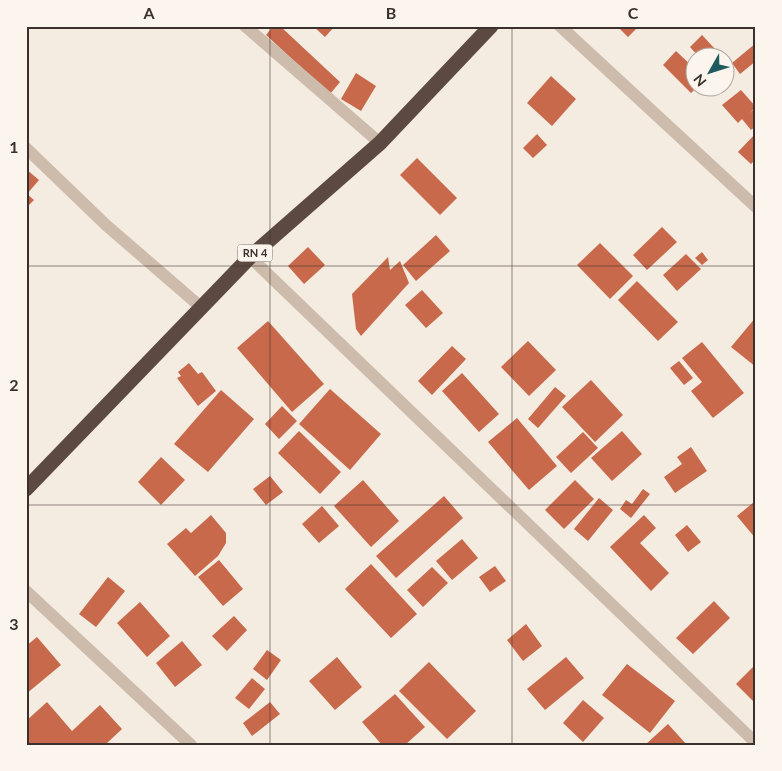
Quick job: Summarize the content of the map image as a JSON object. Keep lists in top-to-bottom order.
{
  "streets": {
    "highway": ["RN 4"]
  },
  "north": "bottom left",
  "grid": {
    "columns": ["A", "B", "C"],
    "rows": ["1", "2", "3"]
  }
}
